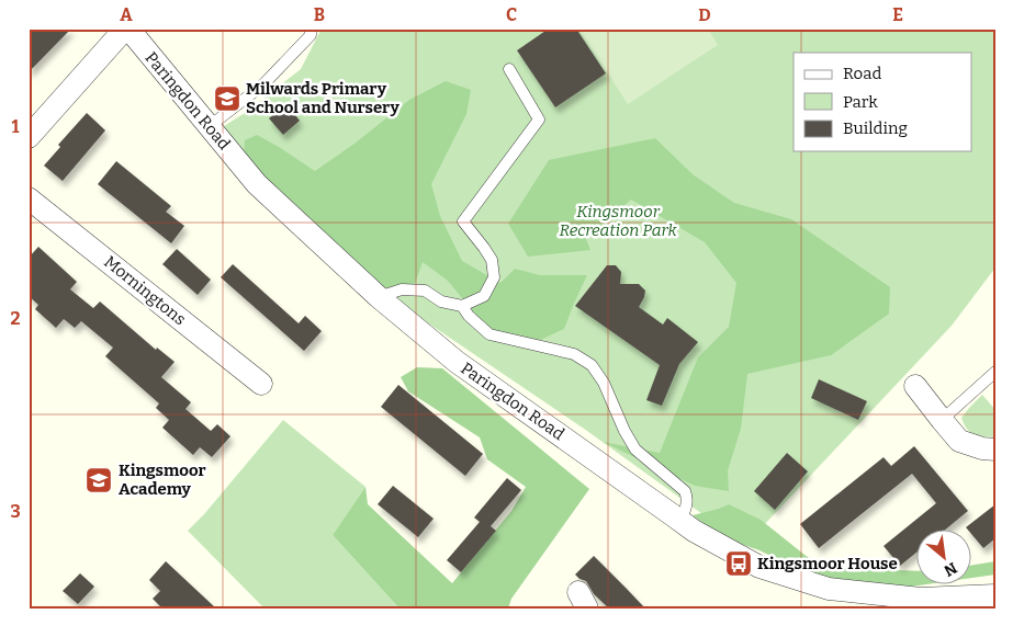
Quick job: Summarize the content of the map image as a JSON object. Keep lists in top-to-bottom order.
{
  "streets": {
    "street": ["Paringdon Road", "Morningtons"]
  },
  "parks": ["Kingsmoor Recreation Park"],
  "places": {
    "school or university": ["Milwards Primary School and Nursery", "Kingsmoor Academy"],
    "bus stop": ["Kingsmoor House"]
  },
  "legend": ["Road", "Park", "Building"],
  "north": "bottom right",
  "grid": {
    "columns": [
      "A",
      "B",
      "C",
      "D",
      "E"
    ],
    "rows": ["1", "2", "3"]
  }
}
